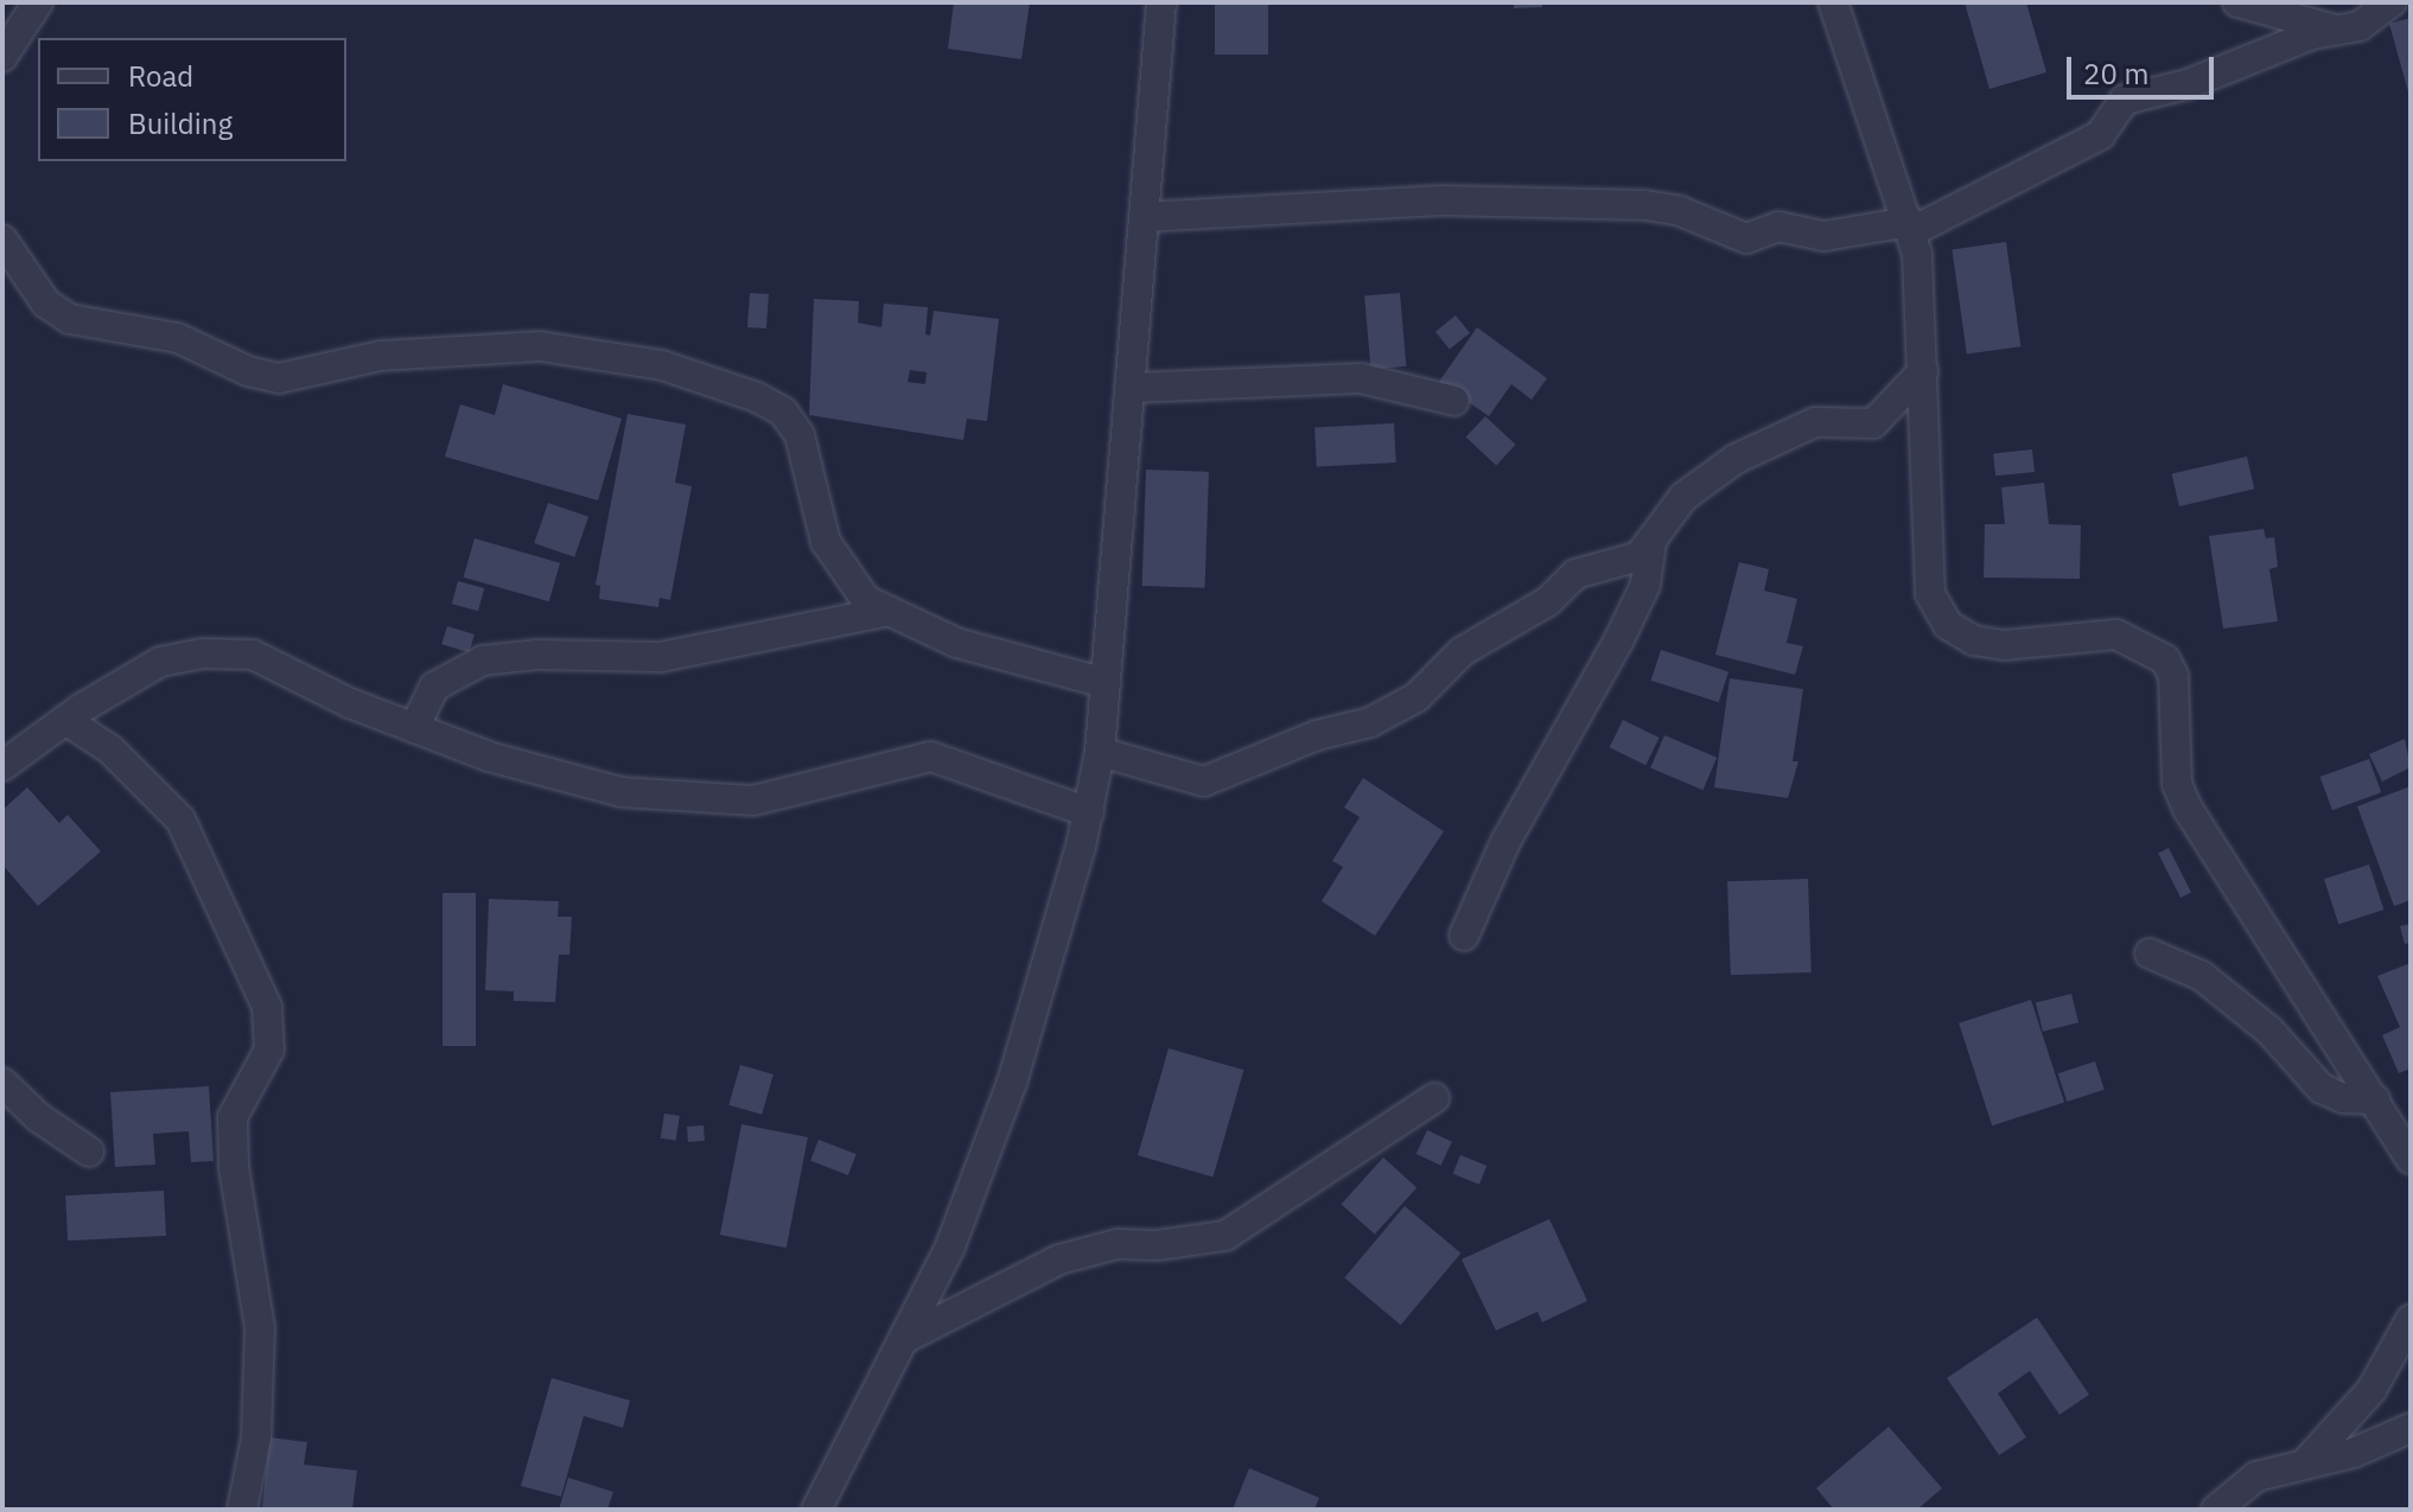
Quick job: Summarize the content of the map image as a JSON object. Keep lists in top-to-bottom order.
{
  "legend": ["Road", "Building"],
  "scale_bar": "20 m"
}
